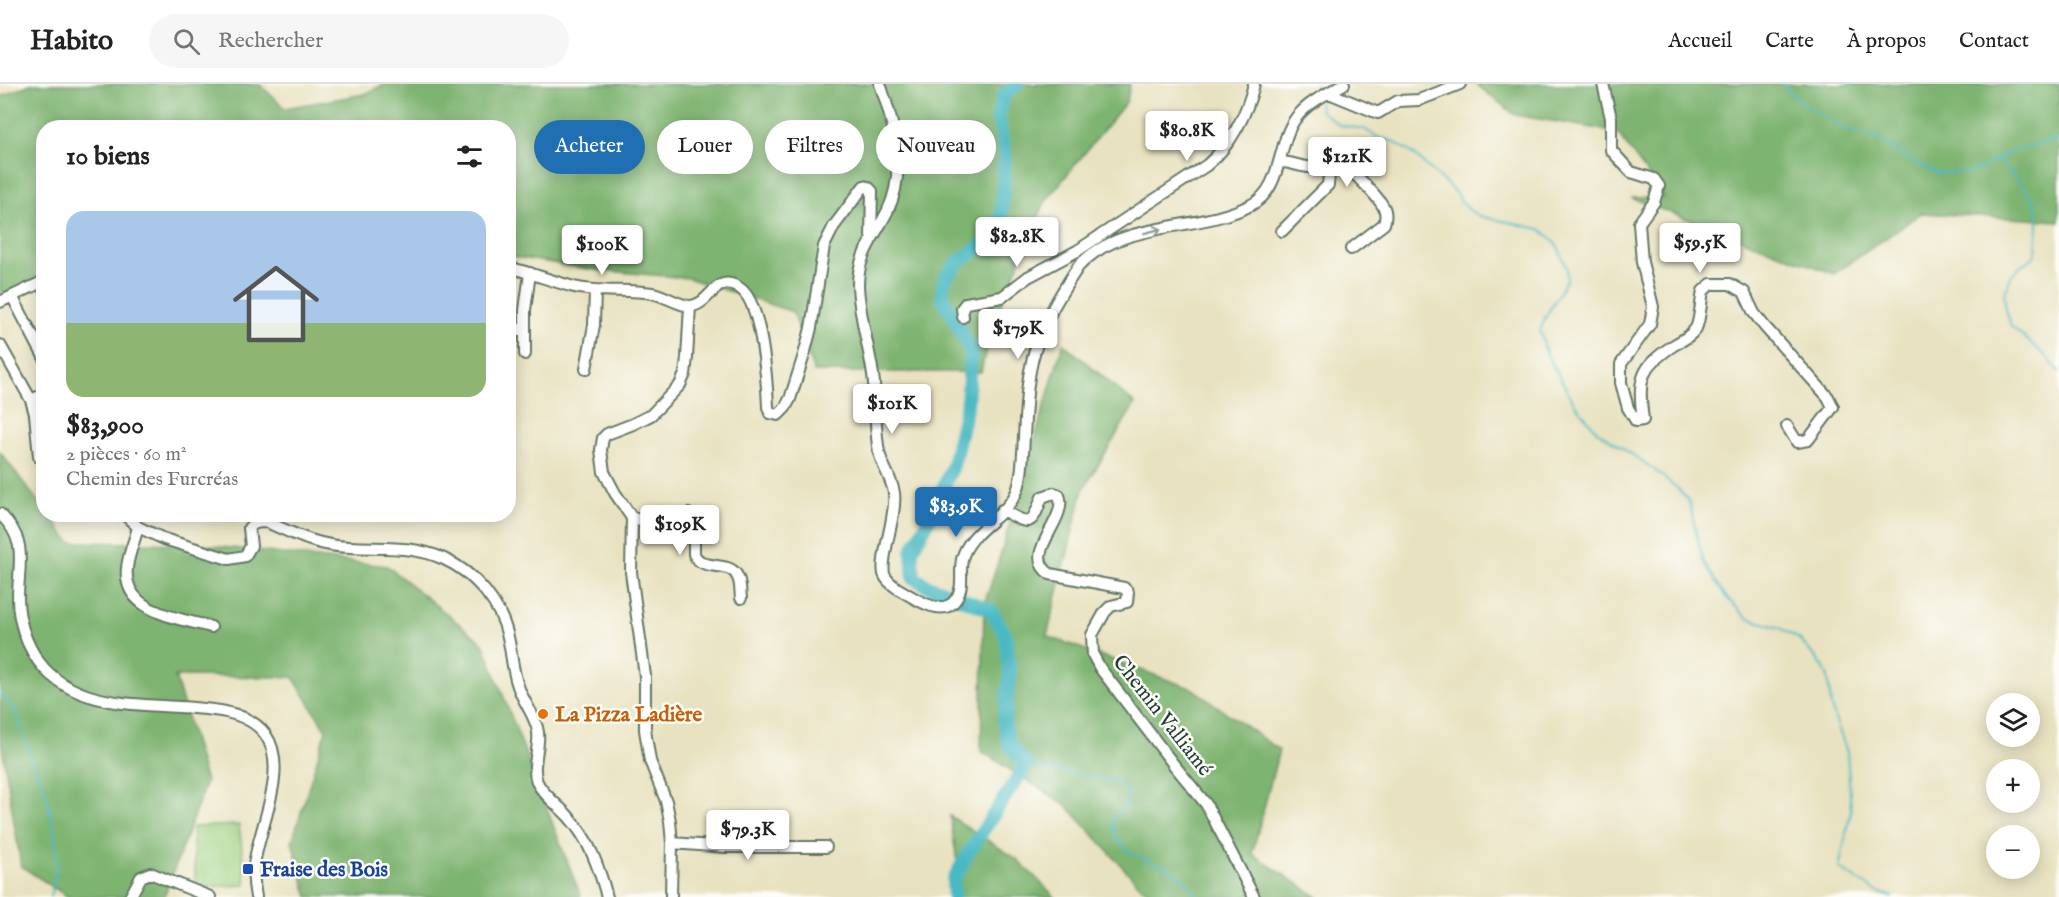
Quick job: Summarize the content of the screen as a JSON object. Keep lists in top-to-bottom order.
{
  "streets": {
    "street": ["Chemin Valliamé"]
  },
  "places": {
    "other": ["La Pizza Ladière"],
    "transit": ["Fraise des Bois"]
  },
  "page": {
    "header": "Habito",
    "search": "Rechercher",
    "nav": [
      "Accueil",
      "Carte",
      "À propos",
      "Contact"
    ],
    "price": [
      "$80.8K",
      "$121K",
      "$82.8K",
      "$59.5K",
      "$100K",
      "$179K",
      "$101K",
      "$83.9K",
      "$109K",
      "$79.3K"
    ],
    "chip": [
      "Acheter",
      "Louer",
      "Filtres",
      "Nouveau"
    ],
    "heading": "10 biens",
    "list": [
      {
        "name": "$83,900",
        "note": "2 pièces · 60 m² · Chemin des Furcréas"
      }
    ],
    "map_buttons": ["+", "−"]
  }
}
